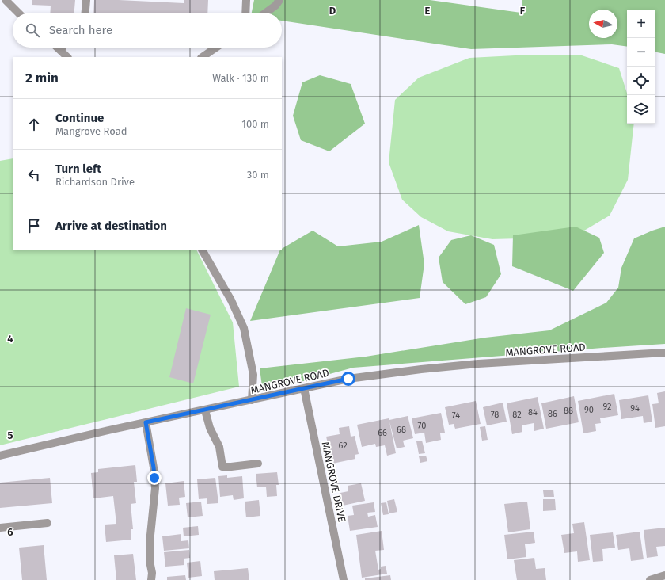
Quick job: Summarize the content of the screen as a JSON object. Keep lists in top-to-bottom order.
{
  "streets": {
    "street": ["MANGROVE ROAD", "MANGROVE DRIVE"]
  },
  "crossings": [
    ["MANGROVE ROAD", "MANGROVE DRIVE"]
  ],
  "house_numbers": [
    "92",
    "94",
    "90",
    "88",
    "84",
    "86",
    "78",
    "82",
    "74",
    "70",
    "68",
    "66",
    "62"
  ],
  "north": "left",
  "page": {
    "map_buttons": ["+", "−"],
    "search": "Search here",
    "heading": ["2 min", "Walk · 130 m"],
    "list": [
      ["Continue", "Mangrove Road", "100 m"],
      ["Turn left", "Richardson Drive", "30 m"],
      "Arrive at destination"
    ]
  },
  "grid": {
    "columns": ["D", "E", "F"],
    "rows": ["4", "5", "6"]
  }
}
